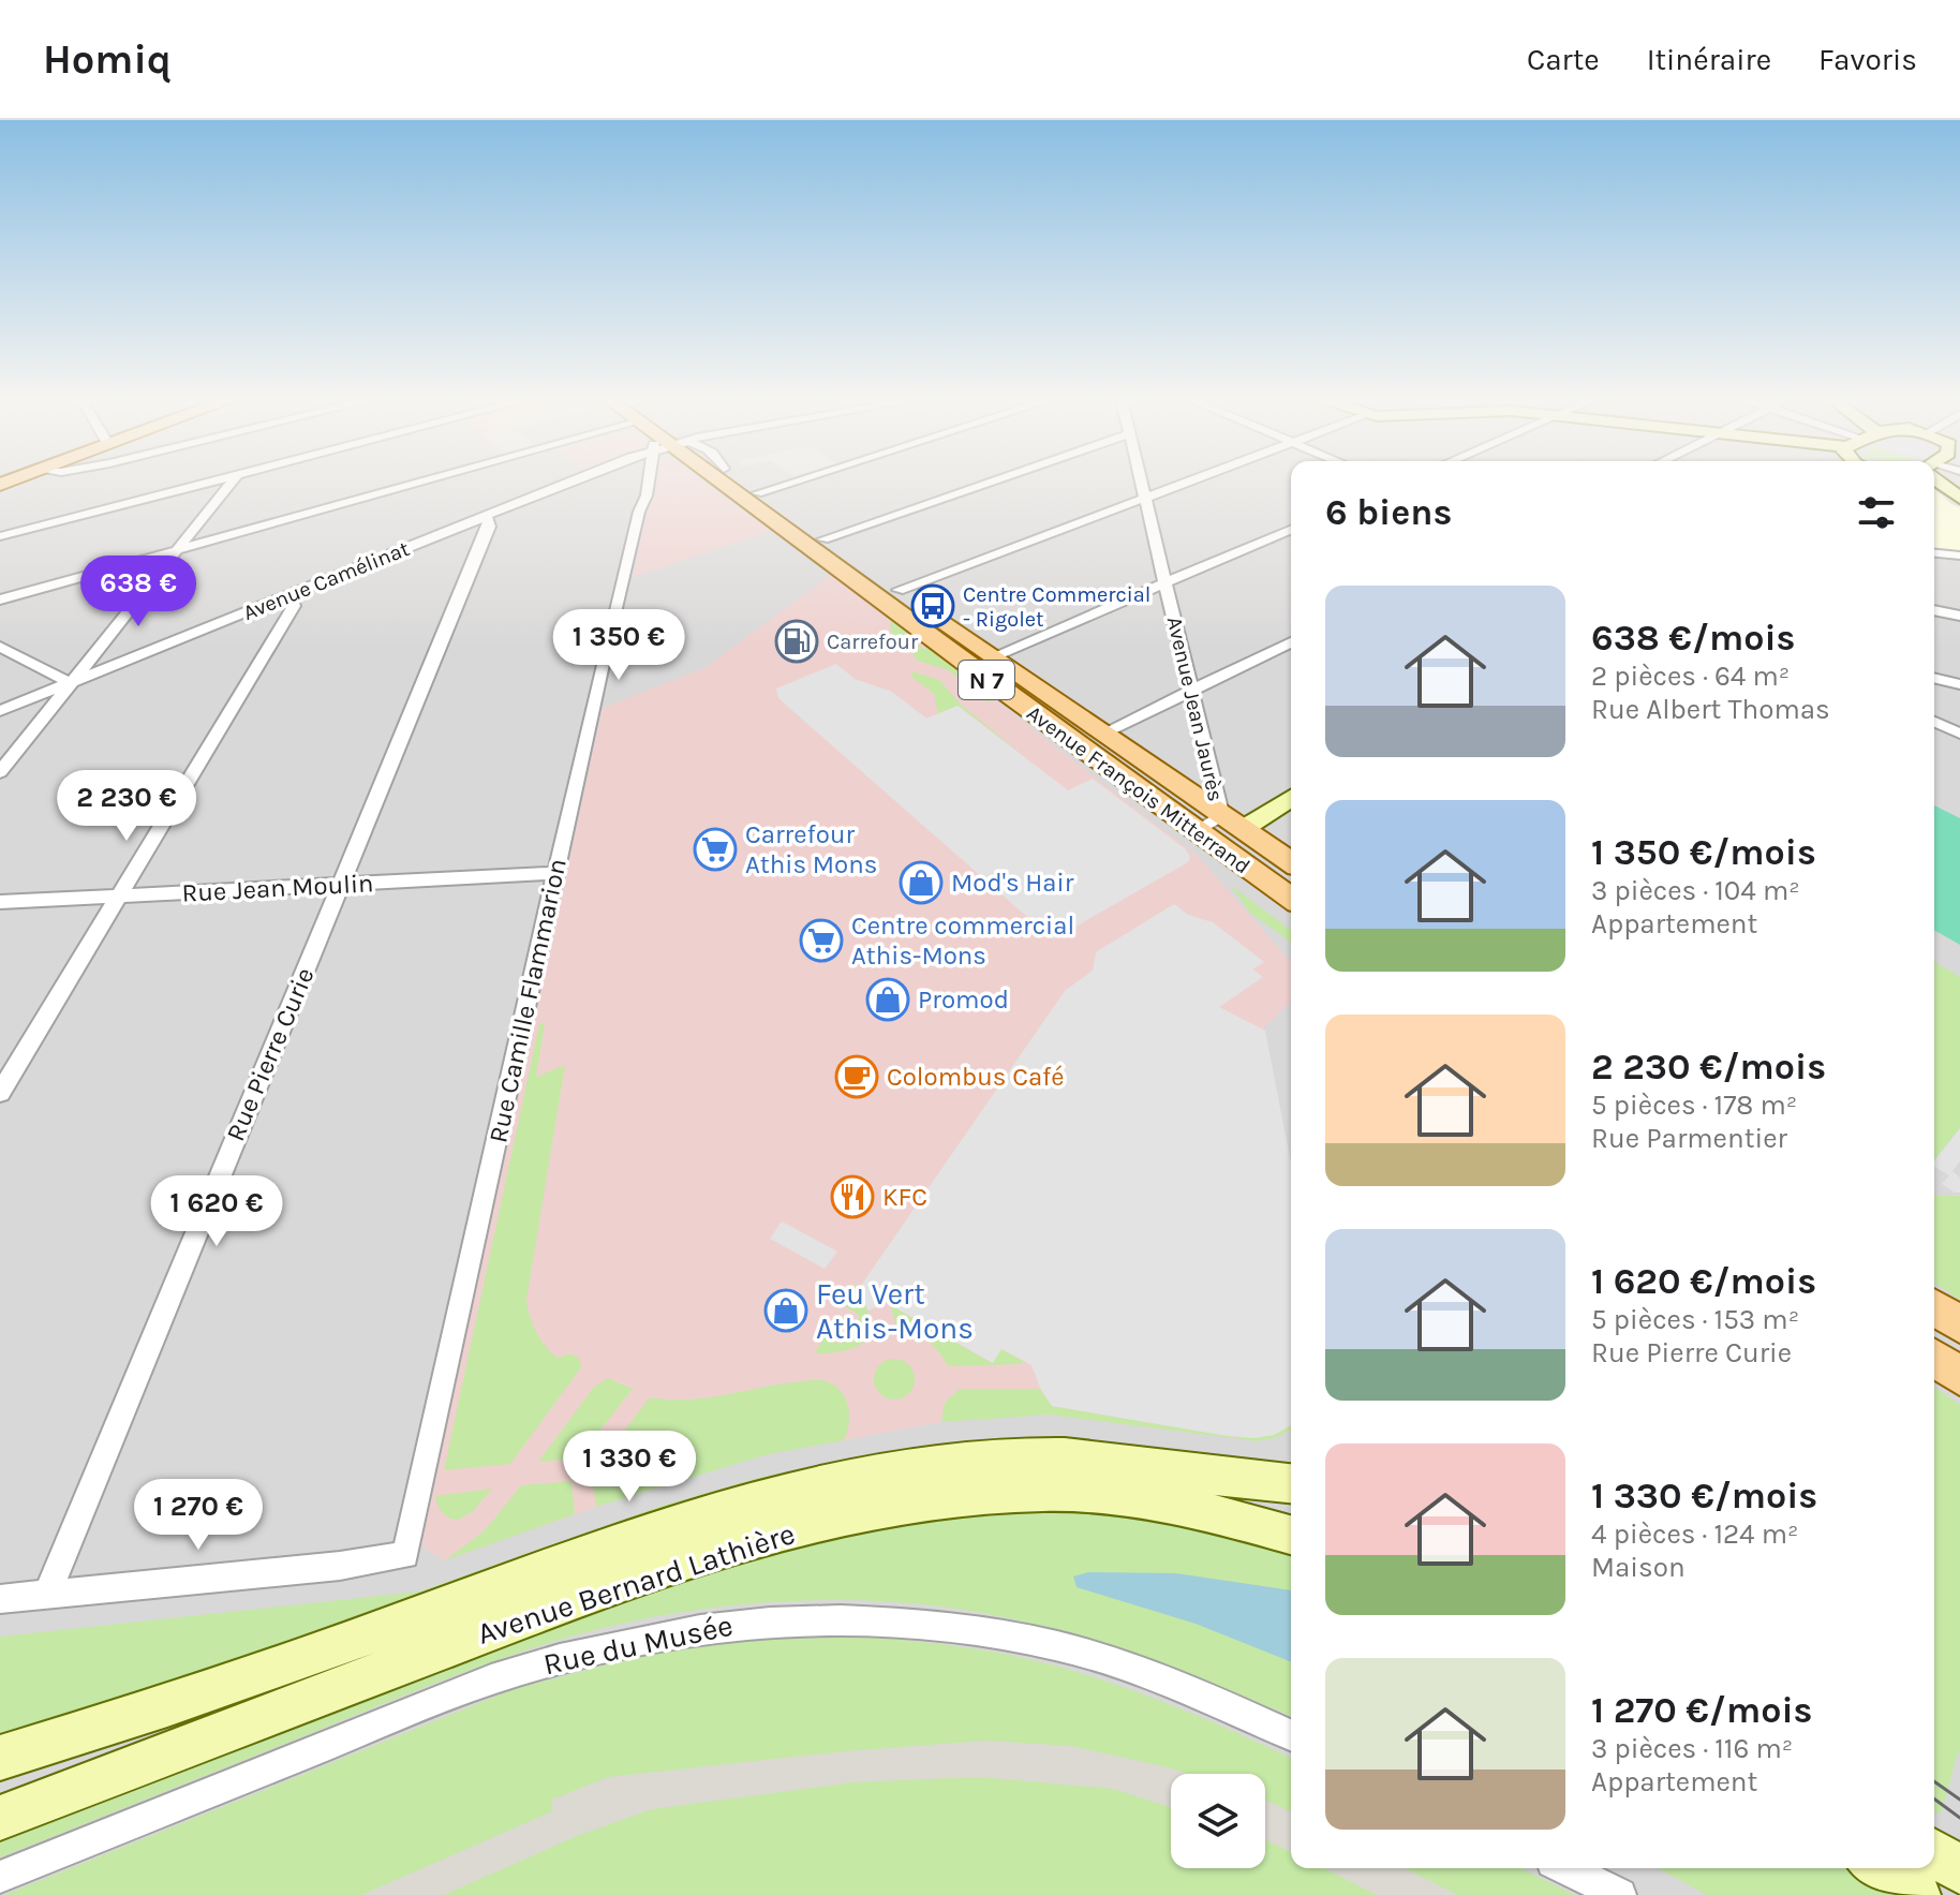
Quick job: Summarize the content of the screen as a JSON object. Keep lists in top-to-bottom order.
{
  "streets": {
    "main road": ["N 7", "Avenue François Mitterrand", "Avenue Bernard Lathière"],
    "street": [
      "Avenue Camélinat",
      "Avenue Jean Jaurès",
      "Rue Jean Moulin",
      "Rue Camille Flammarion",
      "Rue Pierre Curie",
      "Rue du Musée"
    ]
  },
  "crossings": [
    ["Avenue Camélinat", "Rue Pierre Curie"],
    ["N 7", "Avenue Jean Jaurès"],
    ["Rue Jean Moulin", "Rue Camille Flammarion"],
    ["Rue Jean Moulin", "Rue Pierre Curie"],
    ["Rue Camille Flammarion", "Rue Pierre Curie"]
  ],
  "places": {
    "bus stop": ["Centre Commercial - Rigolet"],
    "fuel station": ["Carrefour"],
    "supermarket": ["Carrefour Athis Mons", "Centre commercial Athis-Mons"],
    "shop": ["Mod's Hair", "Promod", "Feu Vert Athis-Mons"],
    "cafe": ["Colombus Café"],
    "restaurant": ["KFC"]
  },
  "page": {
    "header": "Homiq",
    "nav": ["Carte", "Itinéraire", "Favoris"],
    "heading": "6 biens",
    "price": [
      "638 €",
      "1 350 €",
      "2 230 €",
      "1 620 €",
      "1 330 €",
      "1 270 €"
    ],
    "list": [
      {
        "name": "638 €/mois",
        "note": "2 pièces · 64 m² · Rue Albert Thomas"
      },
      {
        "name": "1 350 €/mois",
        "note": "3 pièces · 104 m² · Appartement"
      },
      {
        "name": "2 230 €/mois",
        "note": "5 pièces · 178 m² · Rue Parmentier"
      },
      {
        "name": "1 620 €/mois",
        "note": "5 pièces · 153 m² · Rue Pierre Curie"
      },
      {
        "name": "1 330 €/mois",
        "note": "4 pièces · 124 m² · Maison"
      },
      {
        "name": "1 270 €/mois",
        "note": "3 pièces · 116 m² · Appartement"
      }
    ]
  }
}
